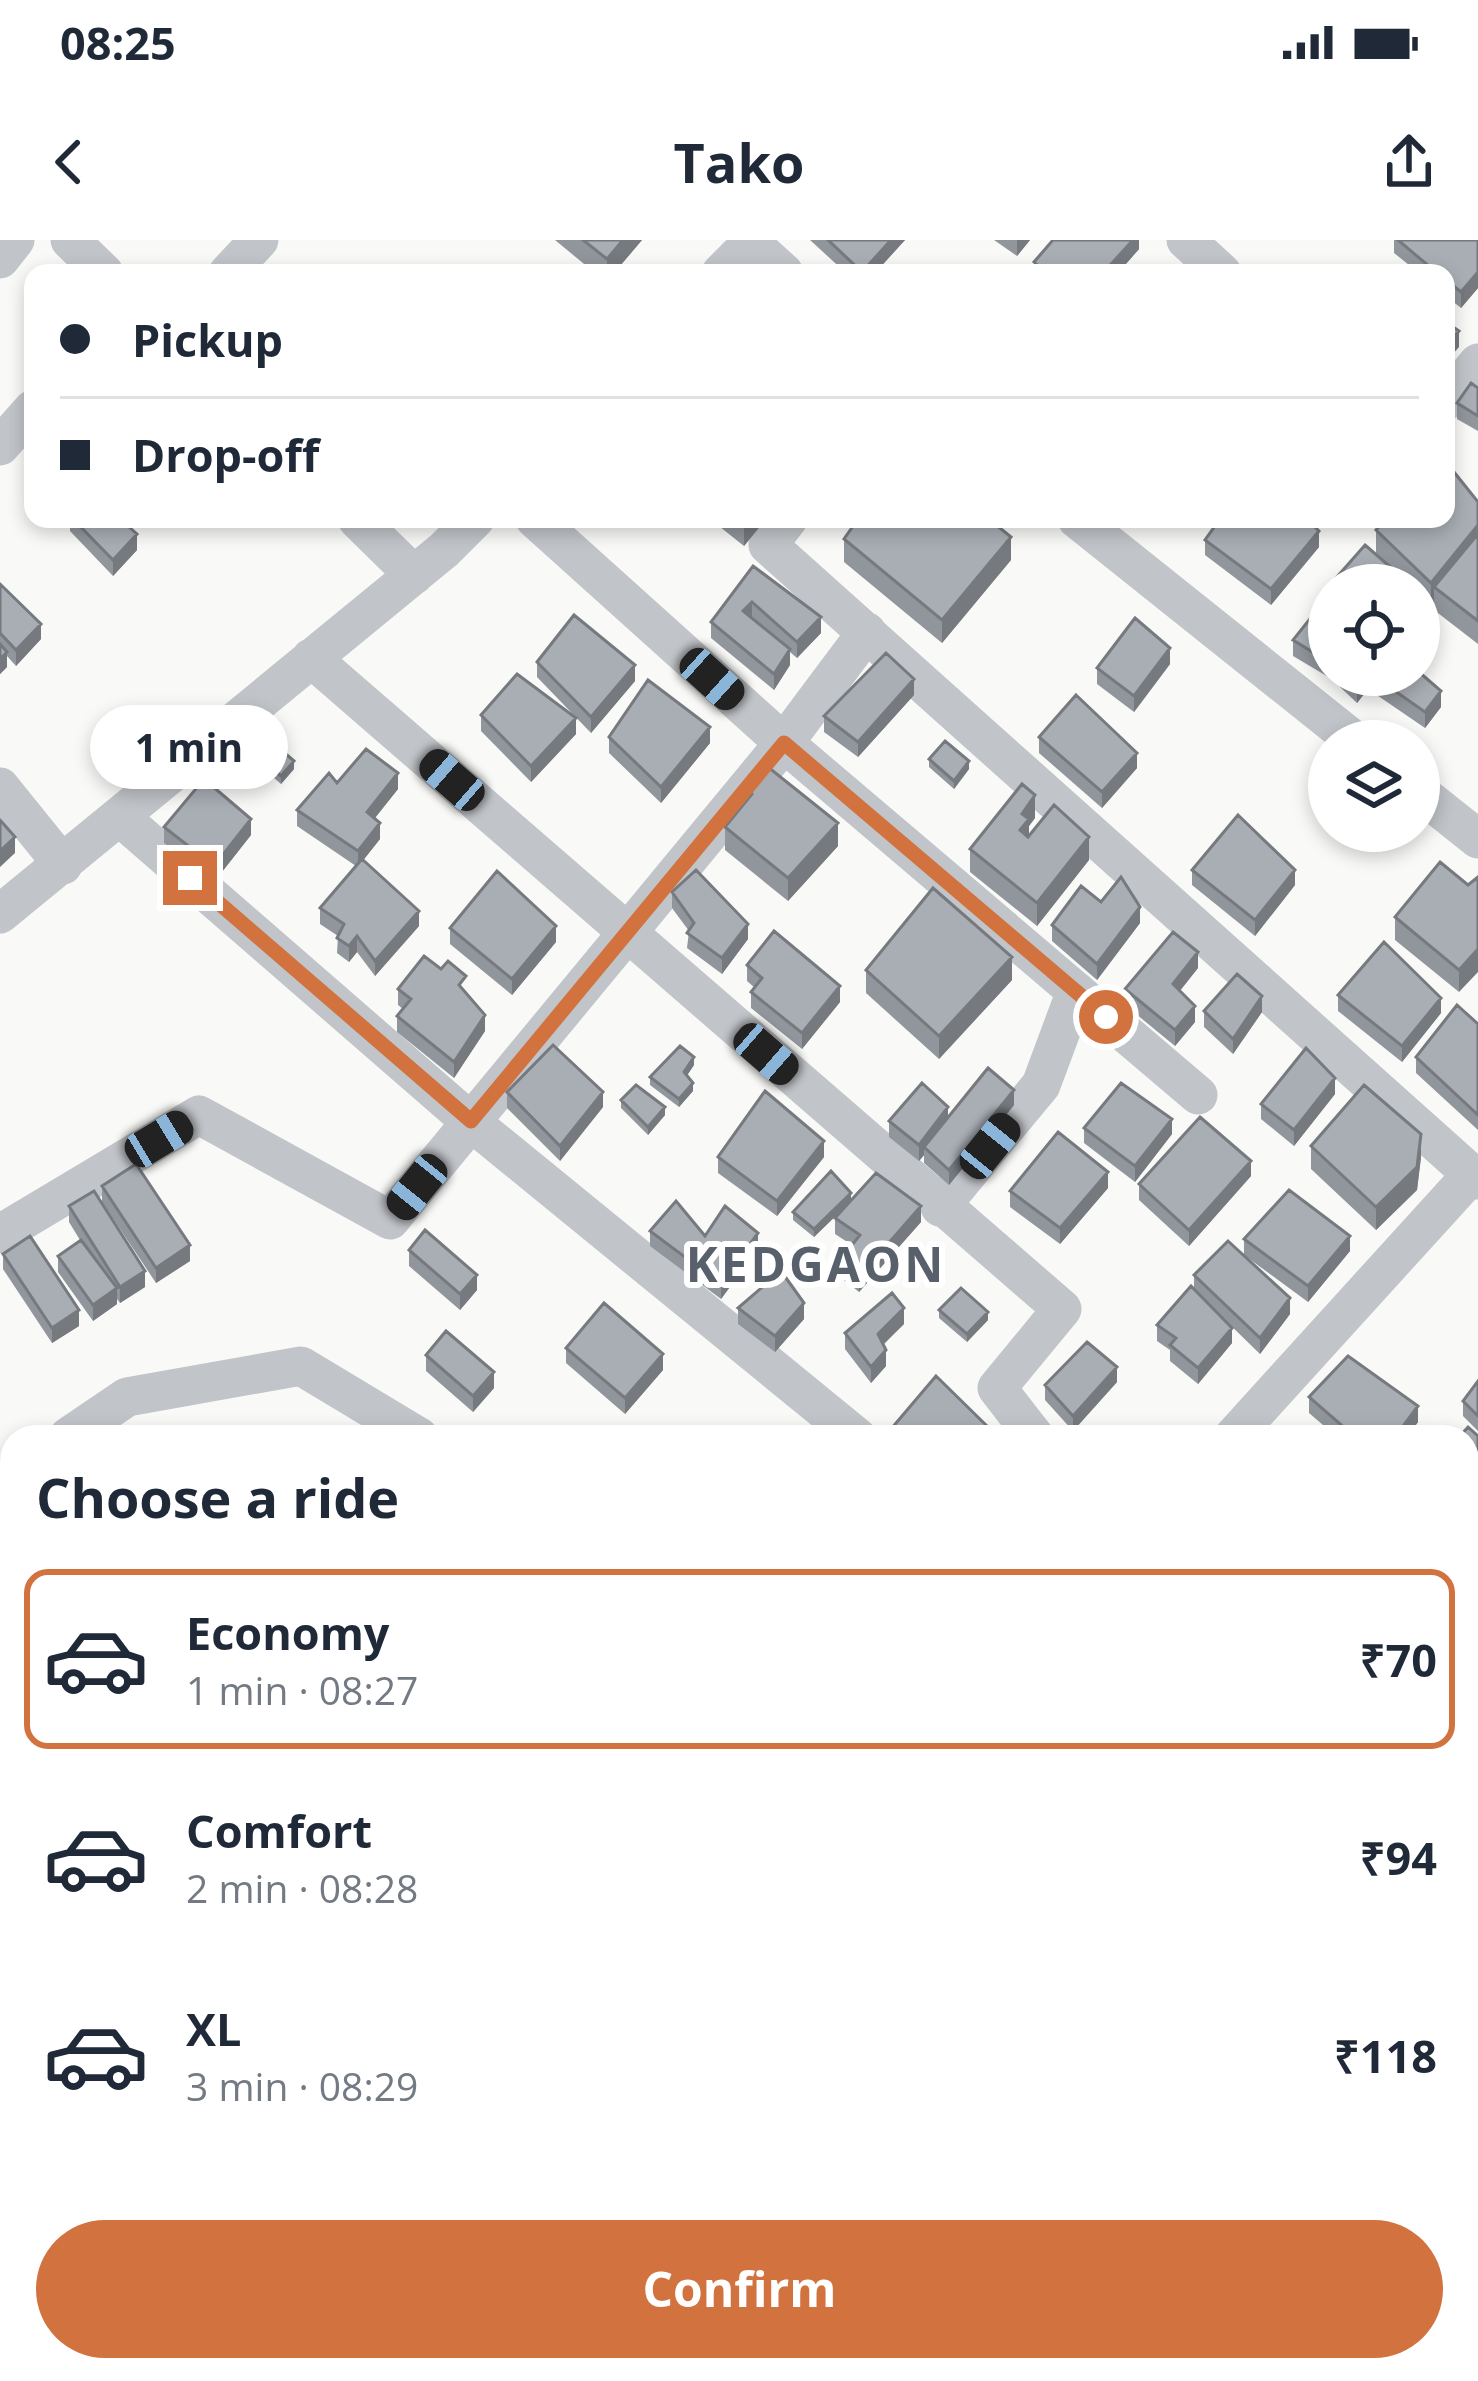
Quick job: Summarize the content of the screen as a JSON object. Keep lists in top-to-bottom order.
{
  "districts": ["KEDGAON"],
  "page": {
    "status": "08:25",
    "header": "Tako",
    "banner": ["Pickup", "Drop-off"],
    "bubble": "1 min",
    "heading": "Choose a ride",
    "list": [
      {
        "name": "Economy",
        "note": "1 min · 08:27",
        "value": "₹70"
      },
      {
        "name": "Comfort",
        "note": "2 min · 08:28",
        "value": "₹94"
      },
      {
        "name": "XL",
        "note": "3 min · 08:29",
        "value": "₹118"
      }
    ],
    "buttons": "Confirm"
  }
}
